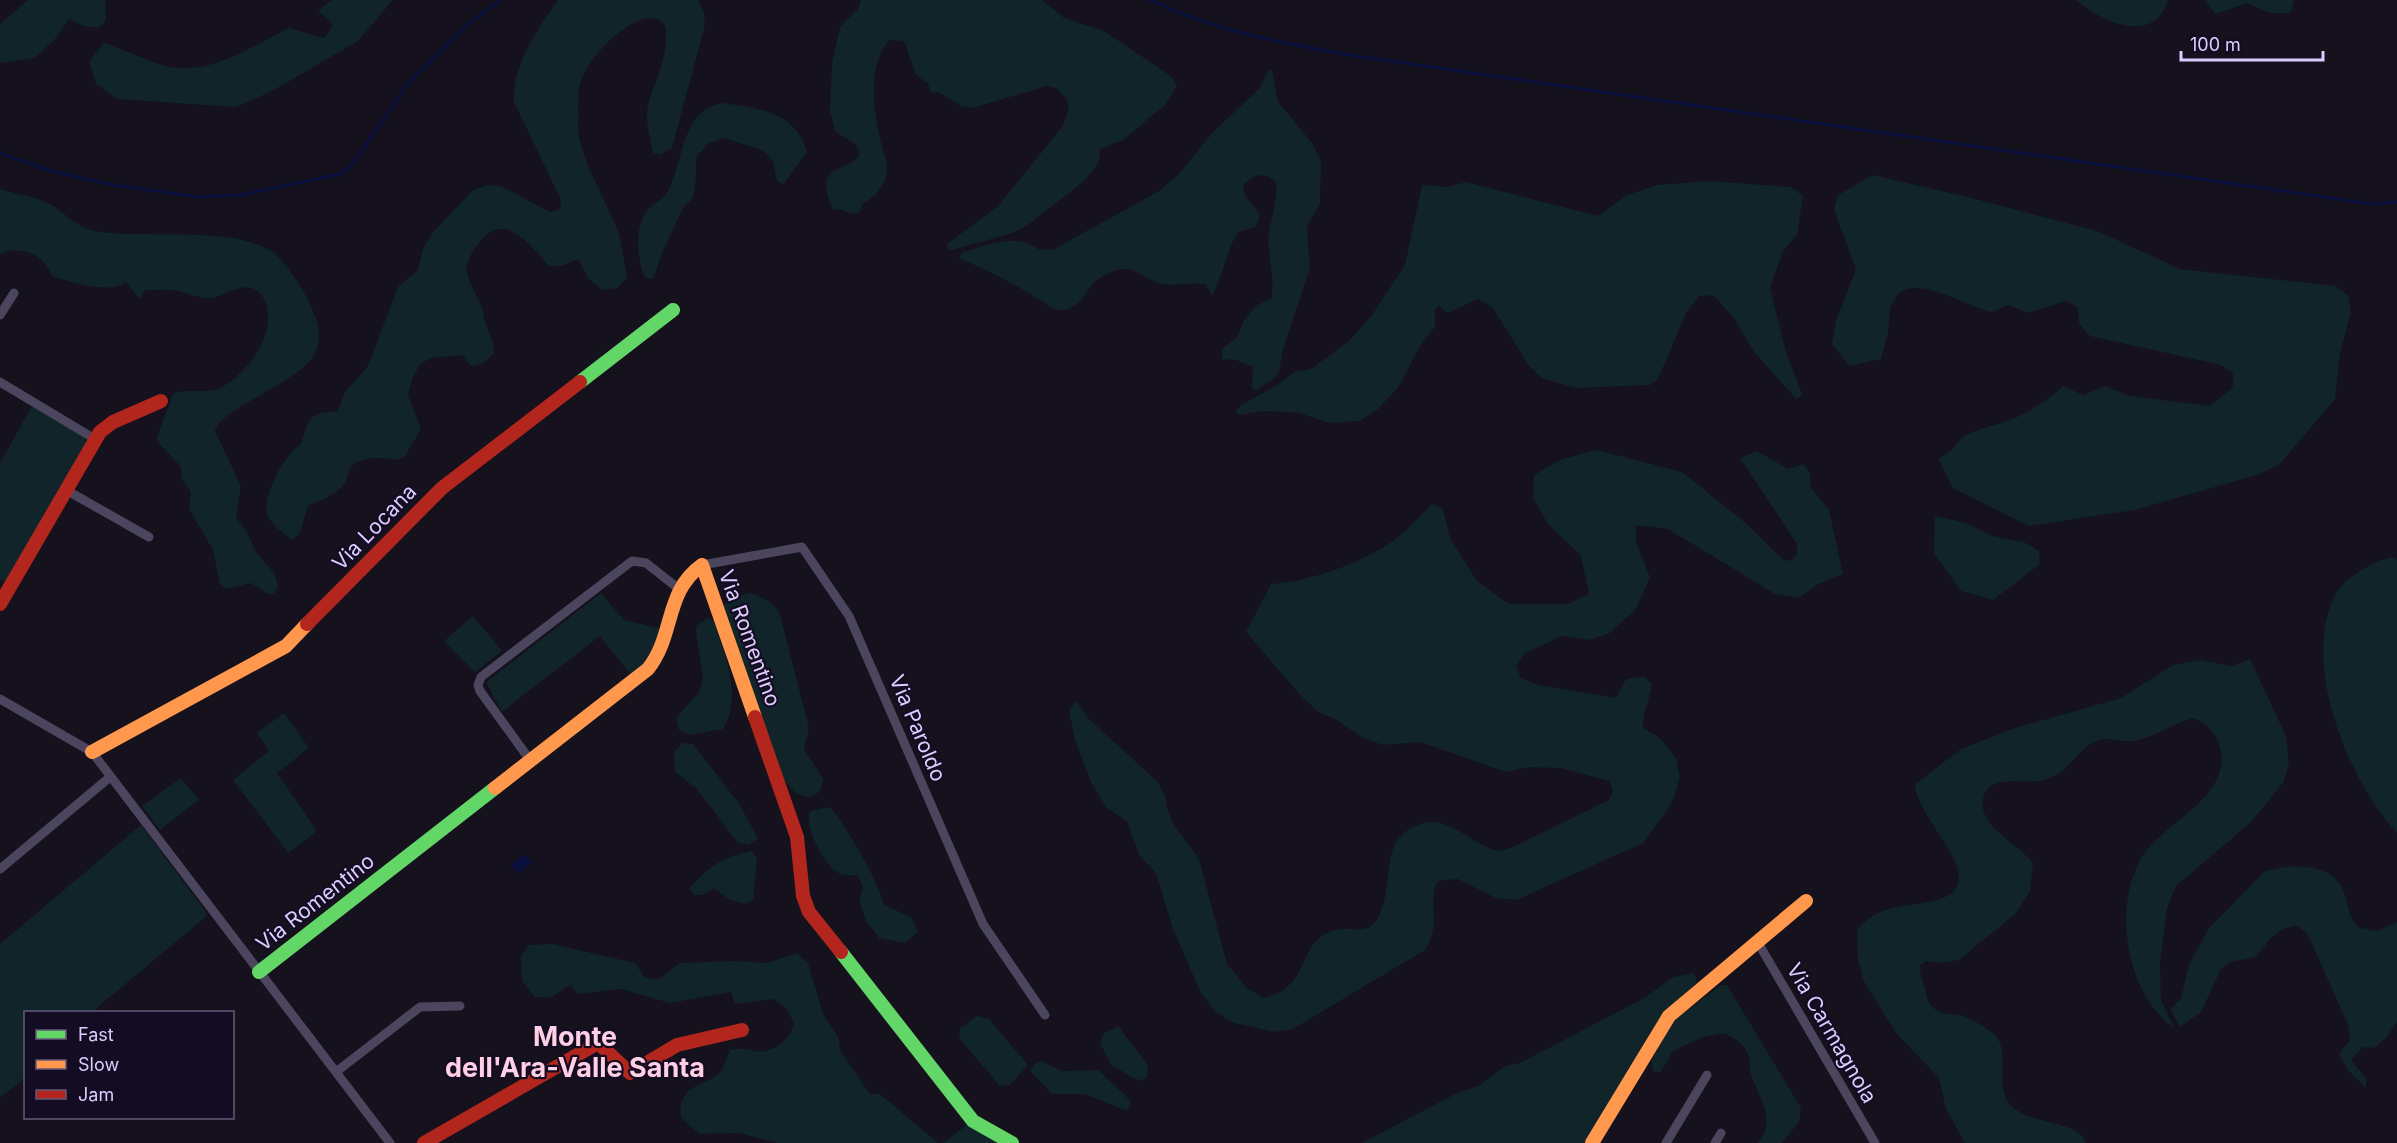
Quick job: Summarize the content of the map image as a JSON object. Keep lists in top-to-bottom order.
{
  "streets": {
    "street": [
      "Via Locana",
      "Via Romentino",
      "Via Paroldo",
      "Via Carmagnola"
    ]
  },
  "crossings": [
    ["Via Romentino", "Via Paroldo"]
  ],
  "districts": ["Monte dell'Ara-Valle Santa"],
  "legend": ["Fast", "Slow", "Jam"],
  "scale_bar": "100 m"
}
